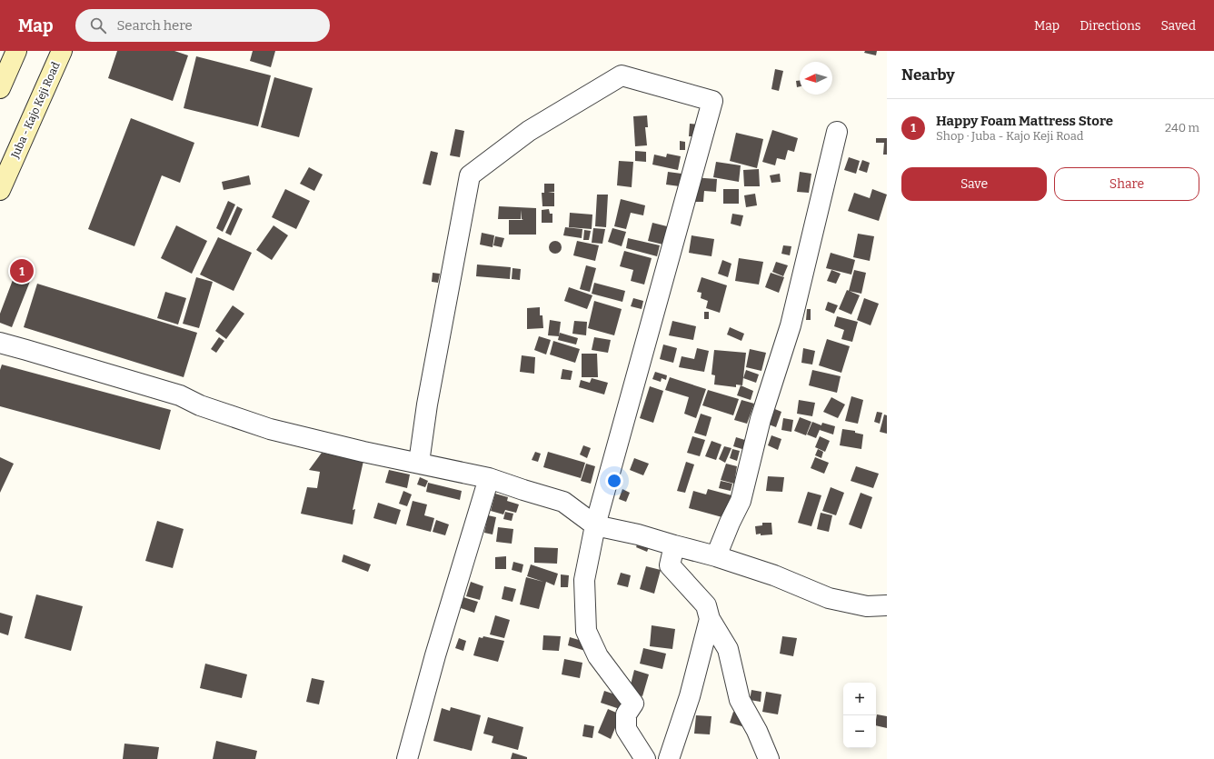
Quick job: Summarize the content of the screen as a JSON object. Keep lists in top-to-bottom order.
{
  "streets": {
    "main road": ["Juba - Kajo Keji Road"]
  },
  "north": "left",
  "page": {
    "header": "Map",
    "search": "Search here",
    "nav": ["Map", "Directions", "Saved"],
    "heading": "Nearby",
    "list": [
      {
        "mark": "1",
        "name": "Happy Foam Mattress Store",
        "note": "Shop · Juba - Kajo Keji Road",
        "value": "240 m"
      }
    ],
    "buttons": ["Save", "Share"],
    "pins": "1",
    "map_buttons": ["+", "−"]
  }
}
